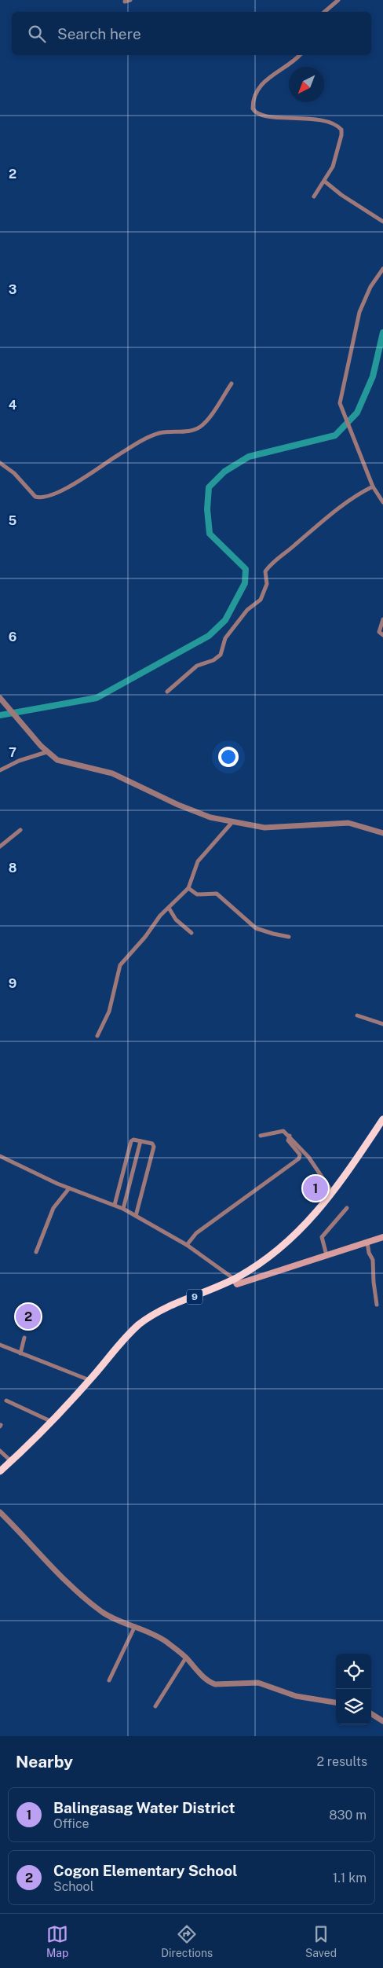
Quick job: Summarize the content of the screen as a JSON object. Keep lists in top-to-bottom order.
{
  "streets": {
    "highway": ["9"]
  },
  "north": "bottom left",
  "page": {
    "search": "Search here",
    "pins": ["1", "2"],
    "heading": ["Nearby", "2 results"],
    "list": [
      {
        "mark": "1",
        "name": "Balingasag Water District",
        "note": "Office",
        "value": "830 m"
      },
      {
        "mark": "2",
        "name": "Cogon Elementary School",
        "note": "School",
        "value": "1.1 km"
      }
    ],
    "nav": ["Map", "Directions", "Saved"]
  },
  "grid": {
    "rows": [
      "2",
      "3",
      "4",
      "5",
      "6",
      "7",
      "8",
      "9"
    ]
  }
}
